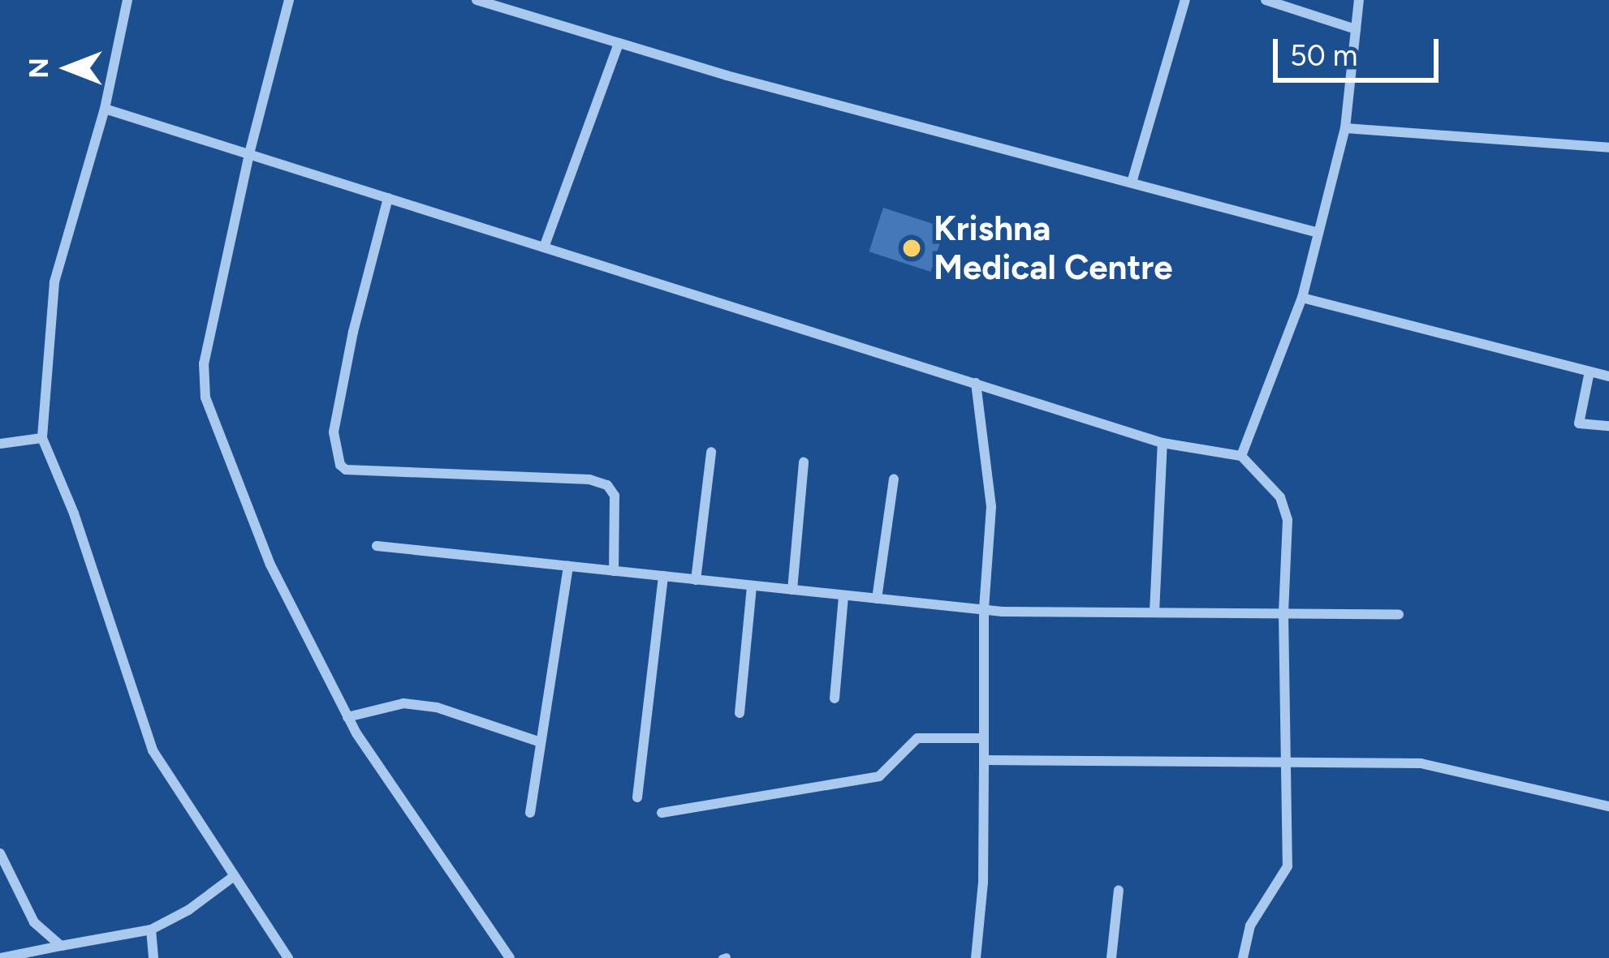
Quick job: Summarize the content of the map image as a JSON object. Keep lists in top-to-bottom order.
{
  "places": ["Krishna Medical Centre"],
  "scale_bar": "50 m",
  "north": "left"
}
